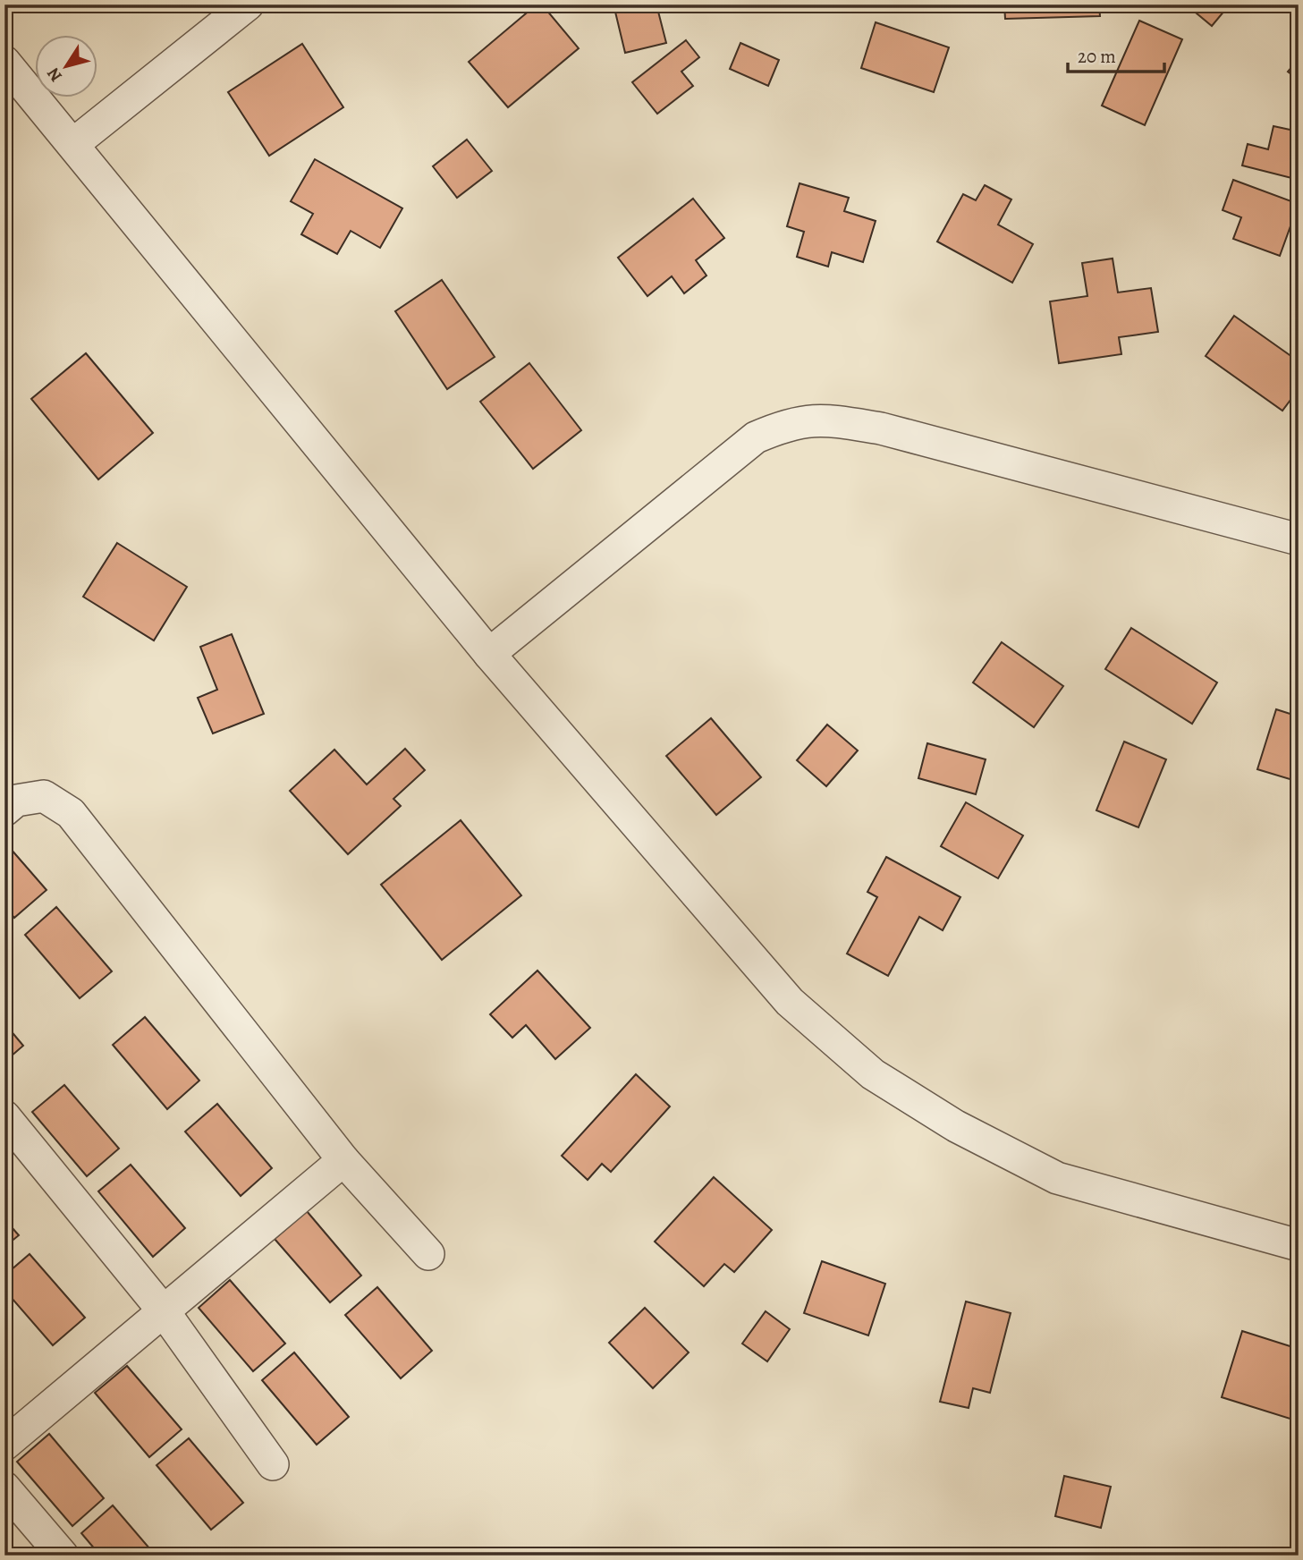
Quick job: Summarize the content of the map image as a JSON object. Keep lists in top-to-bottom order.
{
  "scale_bar": "20 m",
  "north": "bottom left"
}
